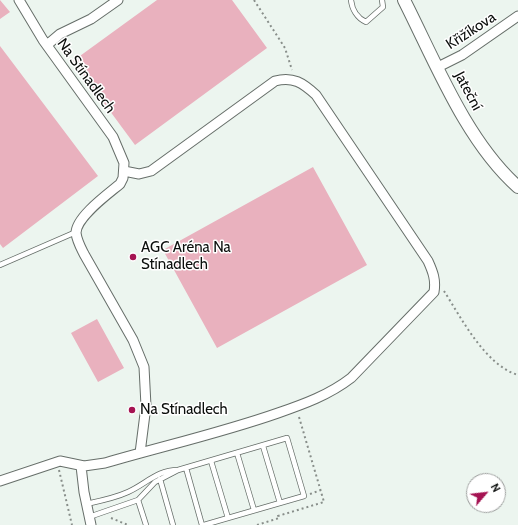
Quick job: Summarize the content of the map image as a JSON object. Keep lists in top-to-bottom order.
{
  "streets": {
    "main road": ["Jateční"],
    "street": ["Křižíkova", "Na Stínadlech"]
  },
  "crossings": [
    ["Křižíkova", "Jateční"]
  ],
  "places": ["AGC Aréna Na Stínadlech", "Na Stínadlech"],
  "north": "top right"
}
